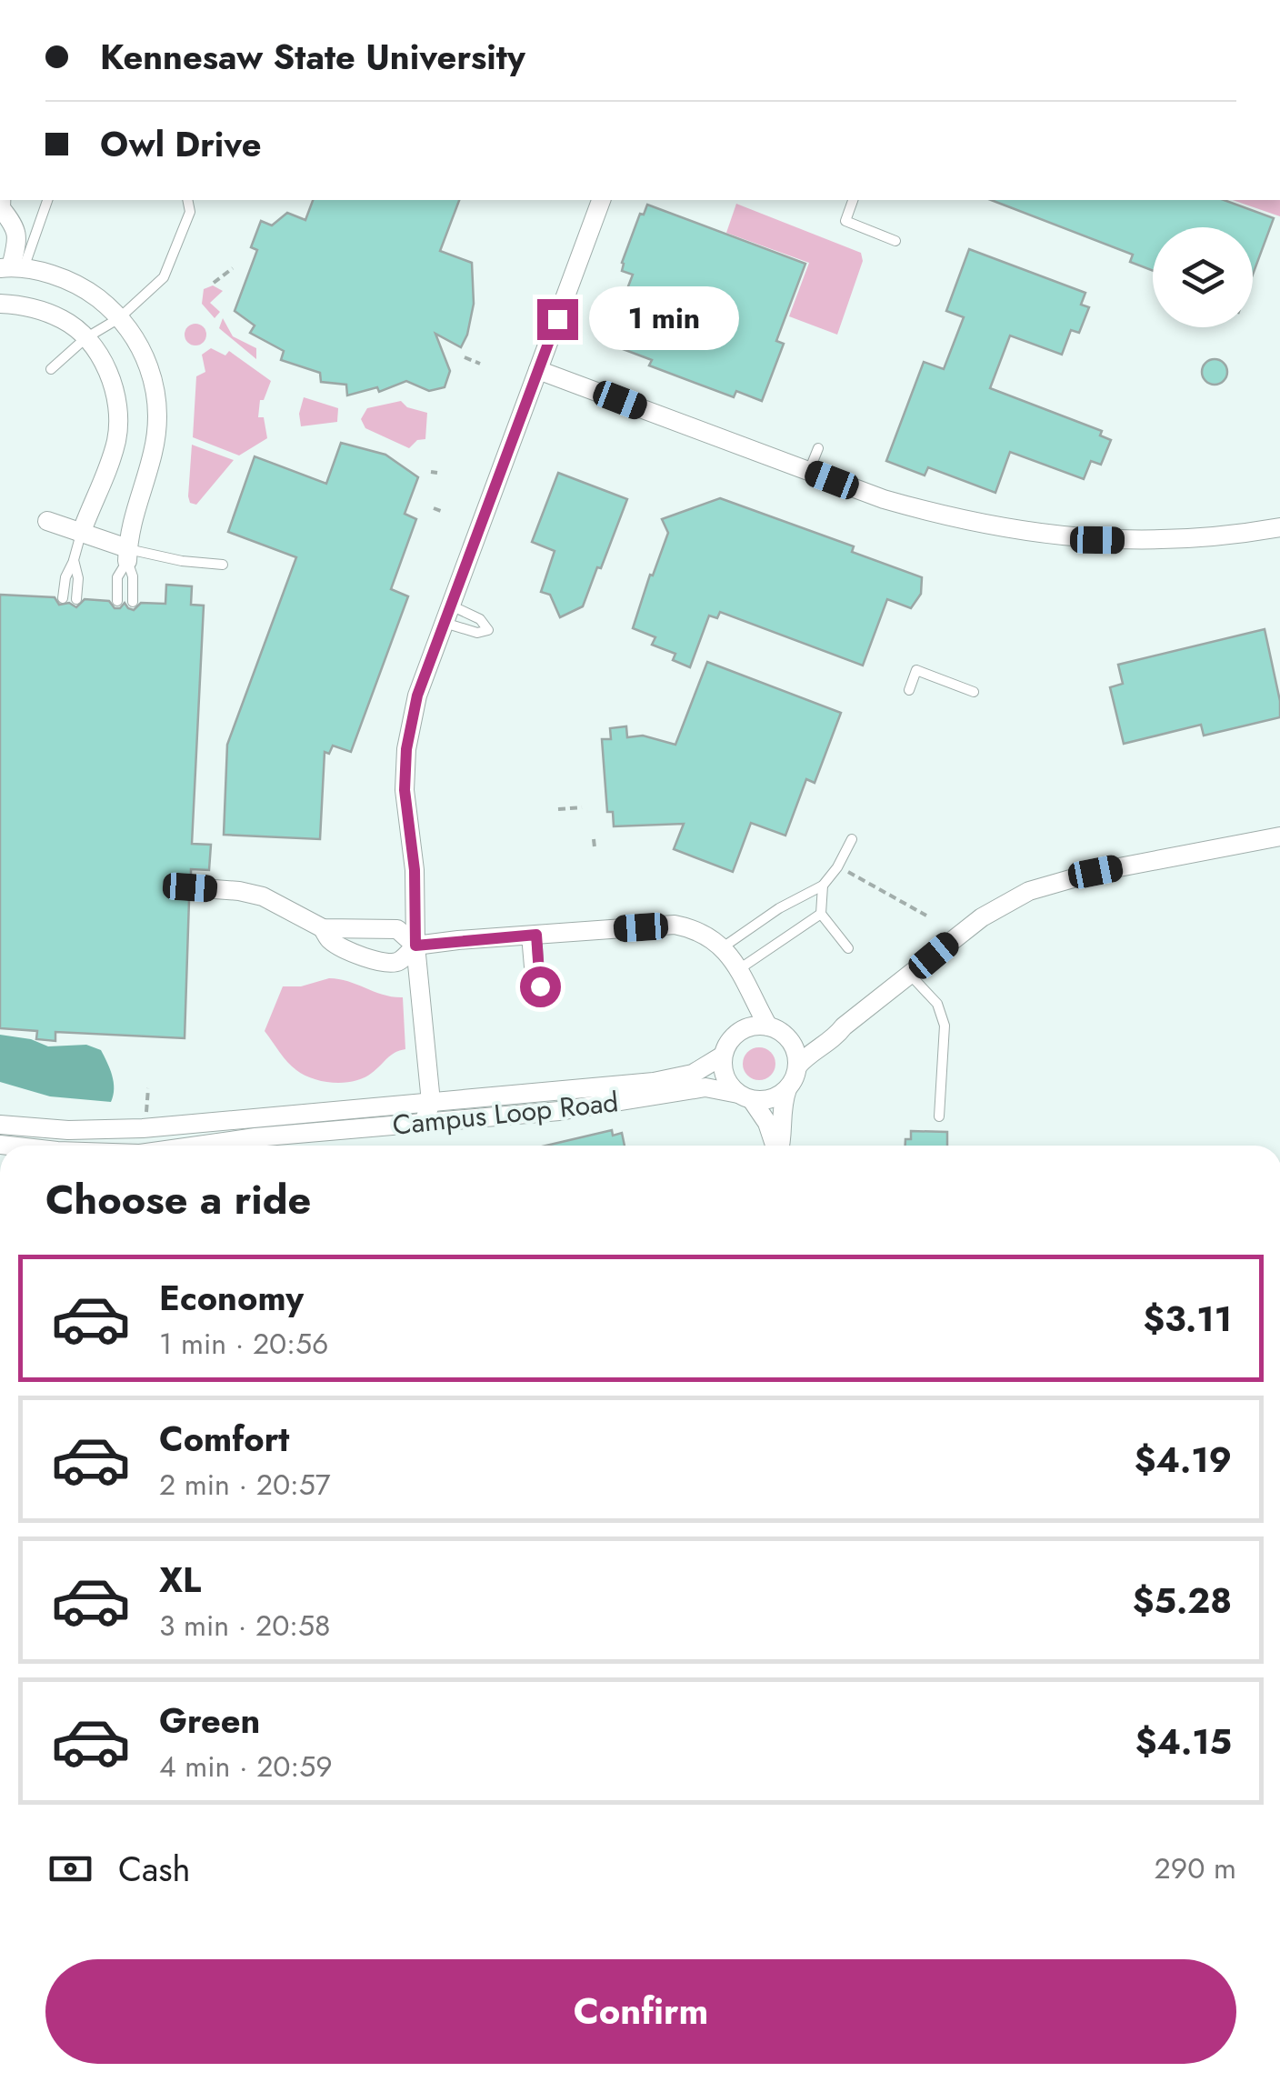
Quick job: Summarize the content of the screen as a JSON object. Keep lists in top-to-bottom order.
{
  "streets": {
    "street": ["Campus Loop Road"]
  },
  "page": {
    "banner": ["Kennesaw State University", "Owl Drive"],
    "bubble": "1 min",
    "heading": "Choose a ride",
    "list": [
      {
        "name": "Economy",
        "note": "1 min · 20:56",
        "value": "$3.11"
      },
      {
        "name": "Comfort",
        "note": "2 min · 20:57",
        "value": "$4.19"
      },
      {
        "name": "XL",
        "note": "3 min · 20:58",
        "value": "$5.28"
      },
      {
        "name": "Green",
        "note": "4 min · 20:59",
        "value": "$4.15"
      }
    ],
    "pay": ["Cash", "290 m"],
    "buttons": "Confirm"
  }
}
